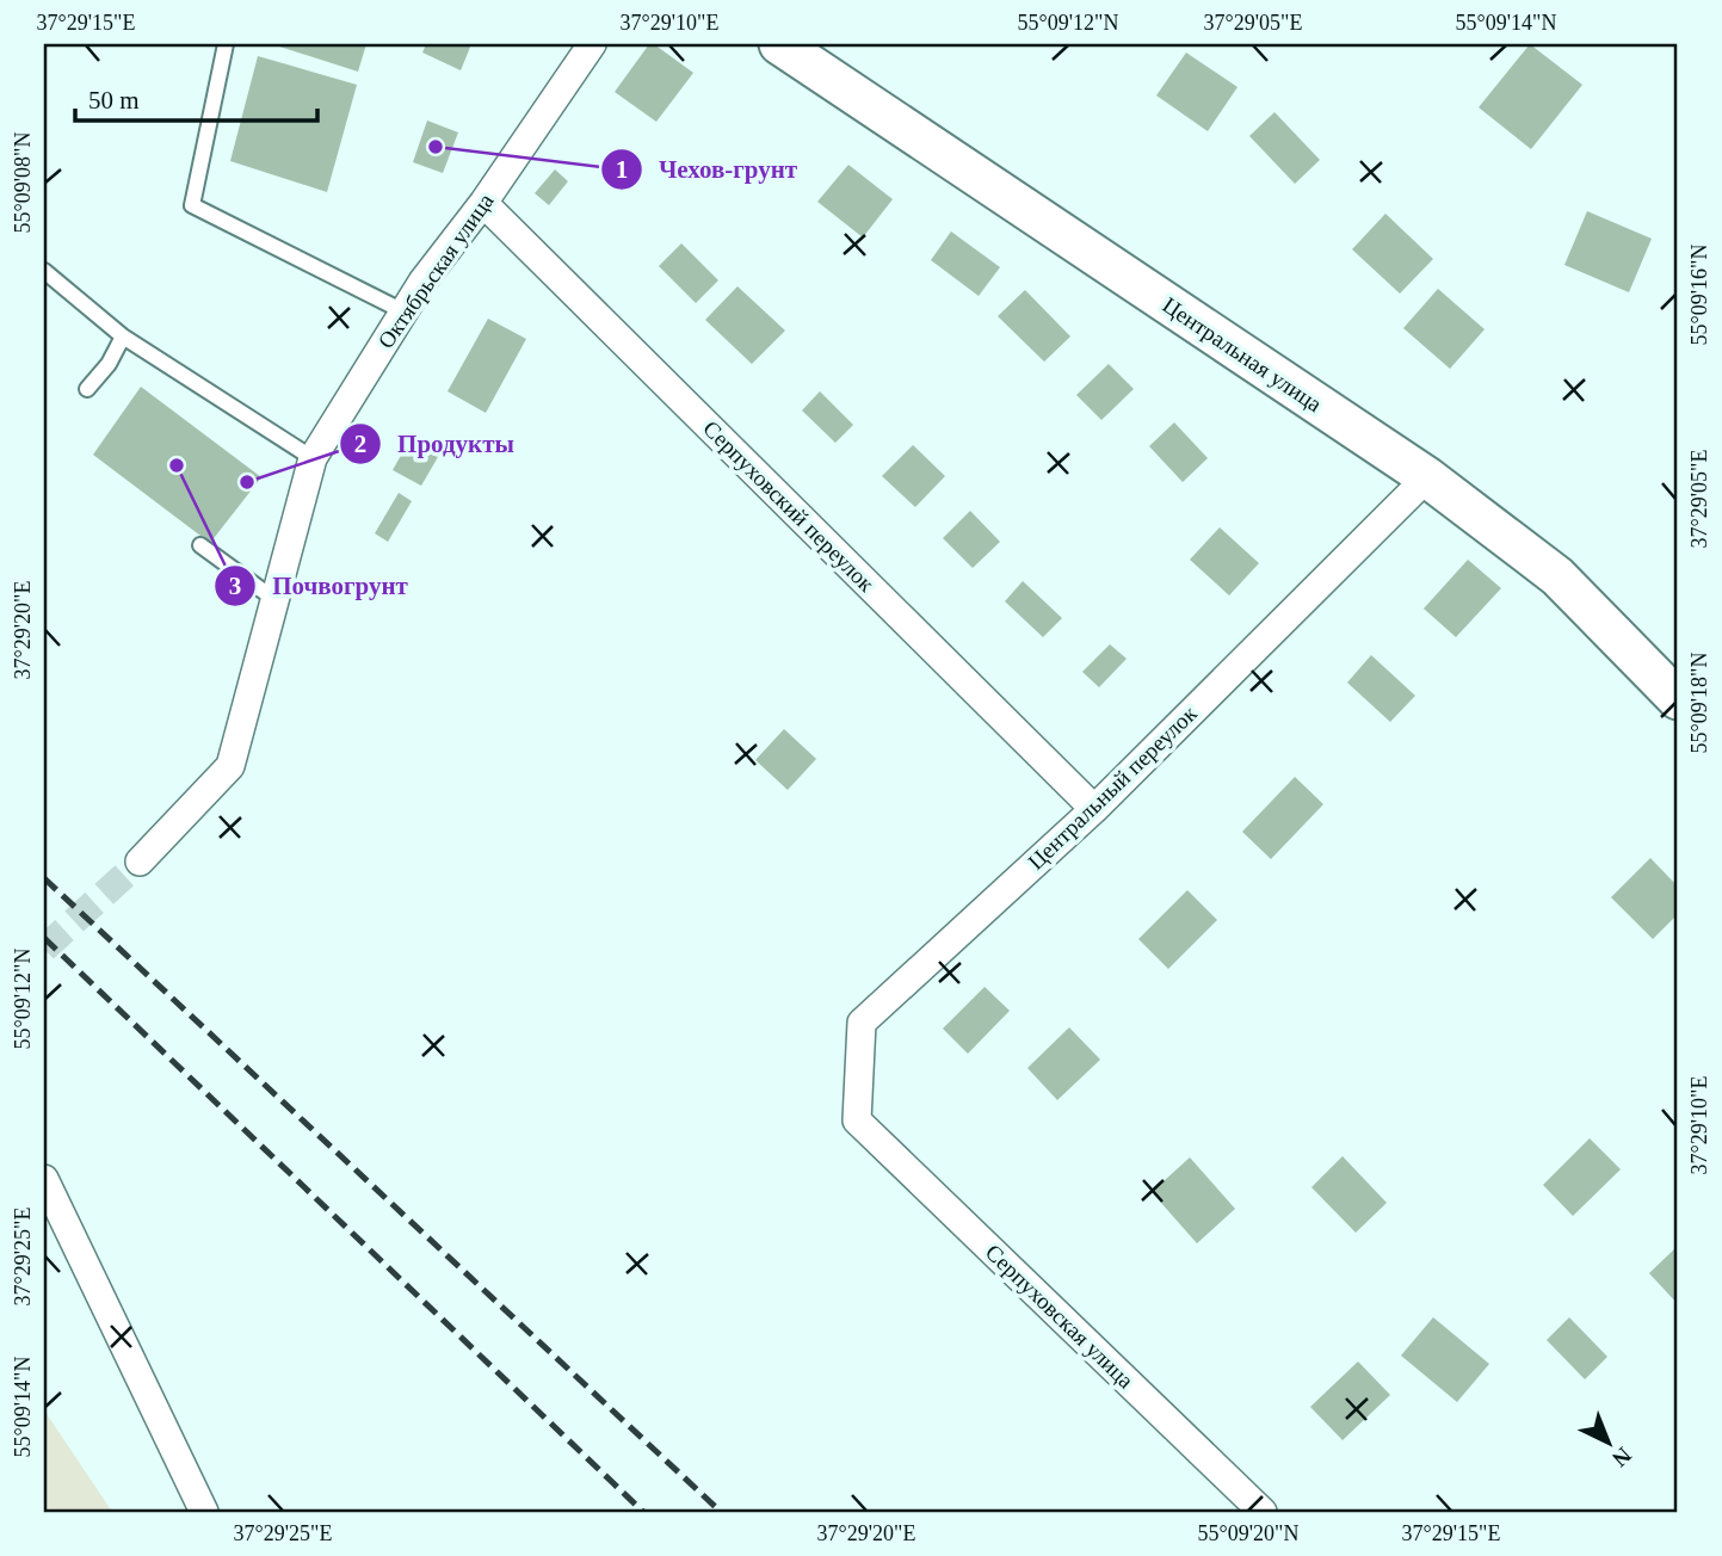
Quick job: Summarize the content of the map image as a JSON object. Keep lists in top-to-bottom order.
{
  "streets": {
    "street": [
      "Октябрьская улица",
      "Центральная улица",
      "Серпуховский переулок",
      "Центральный переулок",
      "Серпуховская улица"
    ]
  },
  "crossings": [
    ["Октябрьская улица", "Серпуховский переулок"],
    ["Центральная улица", "Центральный переулок"],
    ["Серпуховский переулок", "Центральный переулок"],
    ["Центральный переулок", "Серпуховская улица"]
  ],
  "places": ["Чехов-грунт", "Почвогрунт", "Продукты"],
  "scale_bar": "50 m",
  "north": "bottom right",
  "coordinates": [
    "37°29'15\"E",
    "37°29'10\"E",
    "55°09'12\"N",
    "37°29'05\"E",
    "55°09'14\"N",
    "55°09'08\"N",
    "55°09'16\"N",
    "37°29'20\"E",
    "55°09'18\"N",
    "37°29'25\"E",
    "55°09'20\"N"
  ]
}
